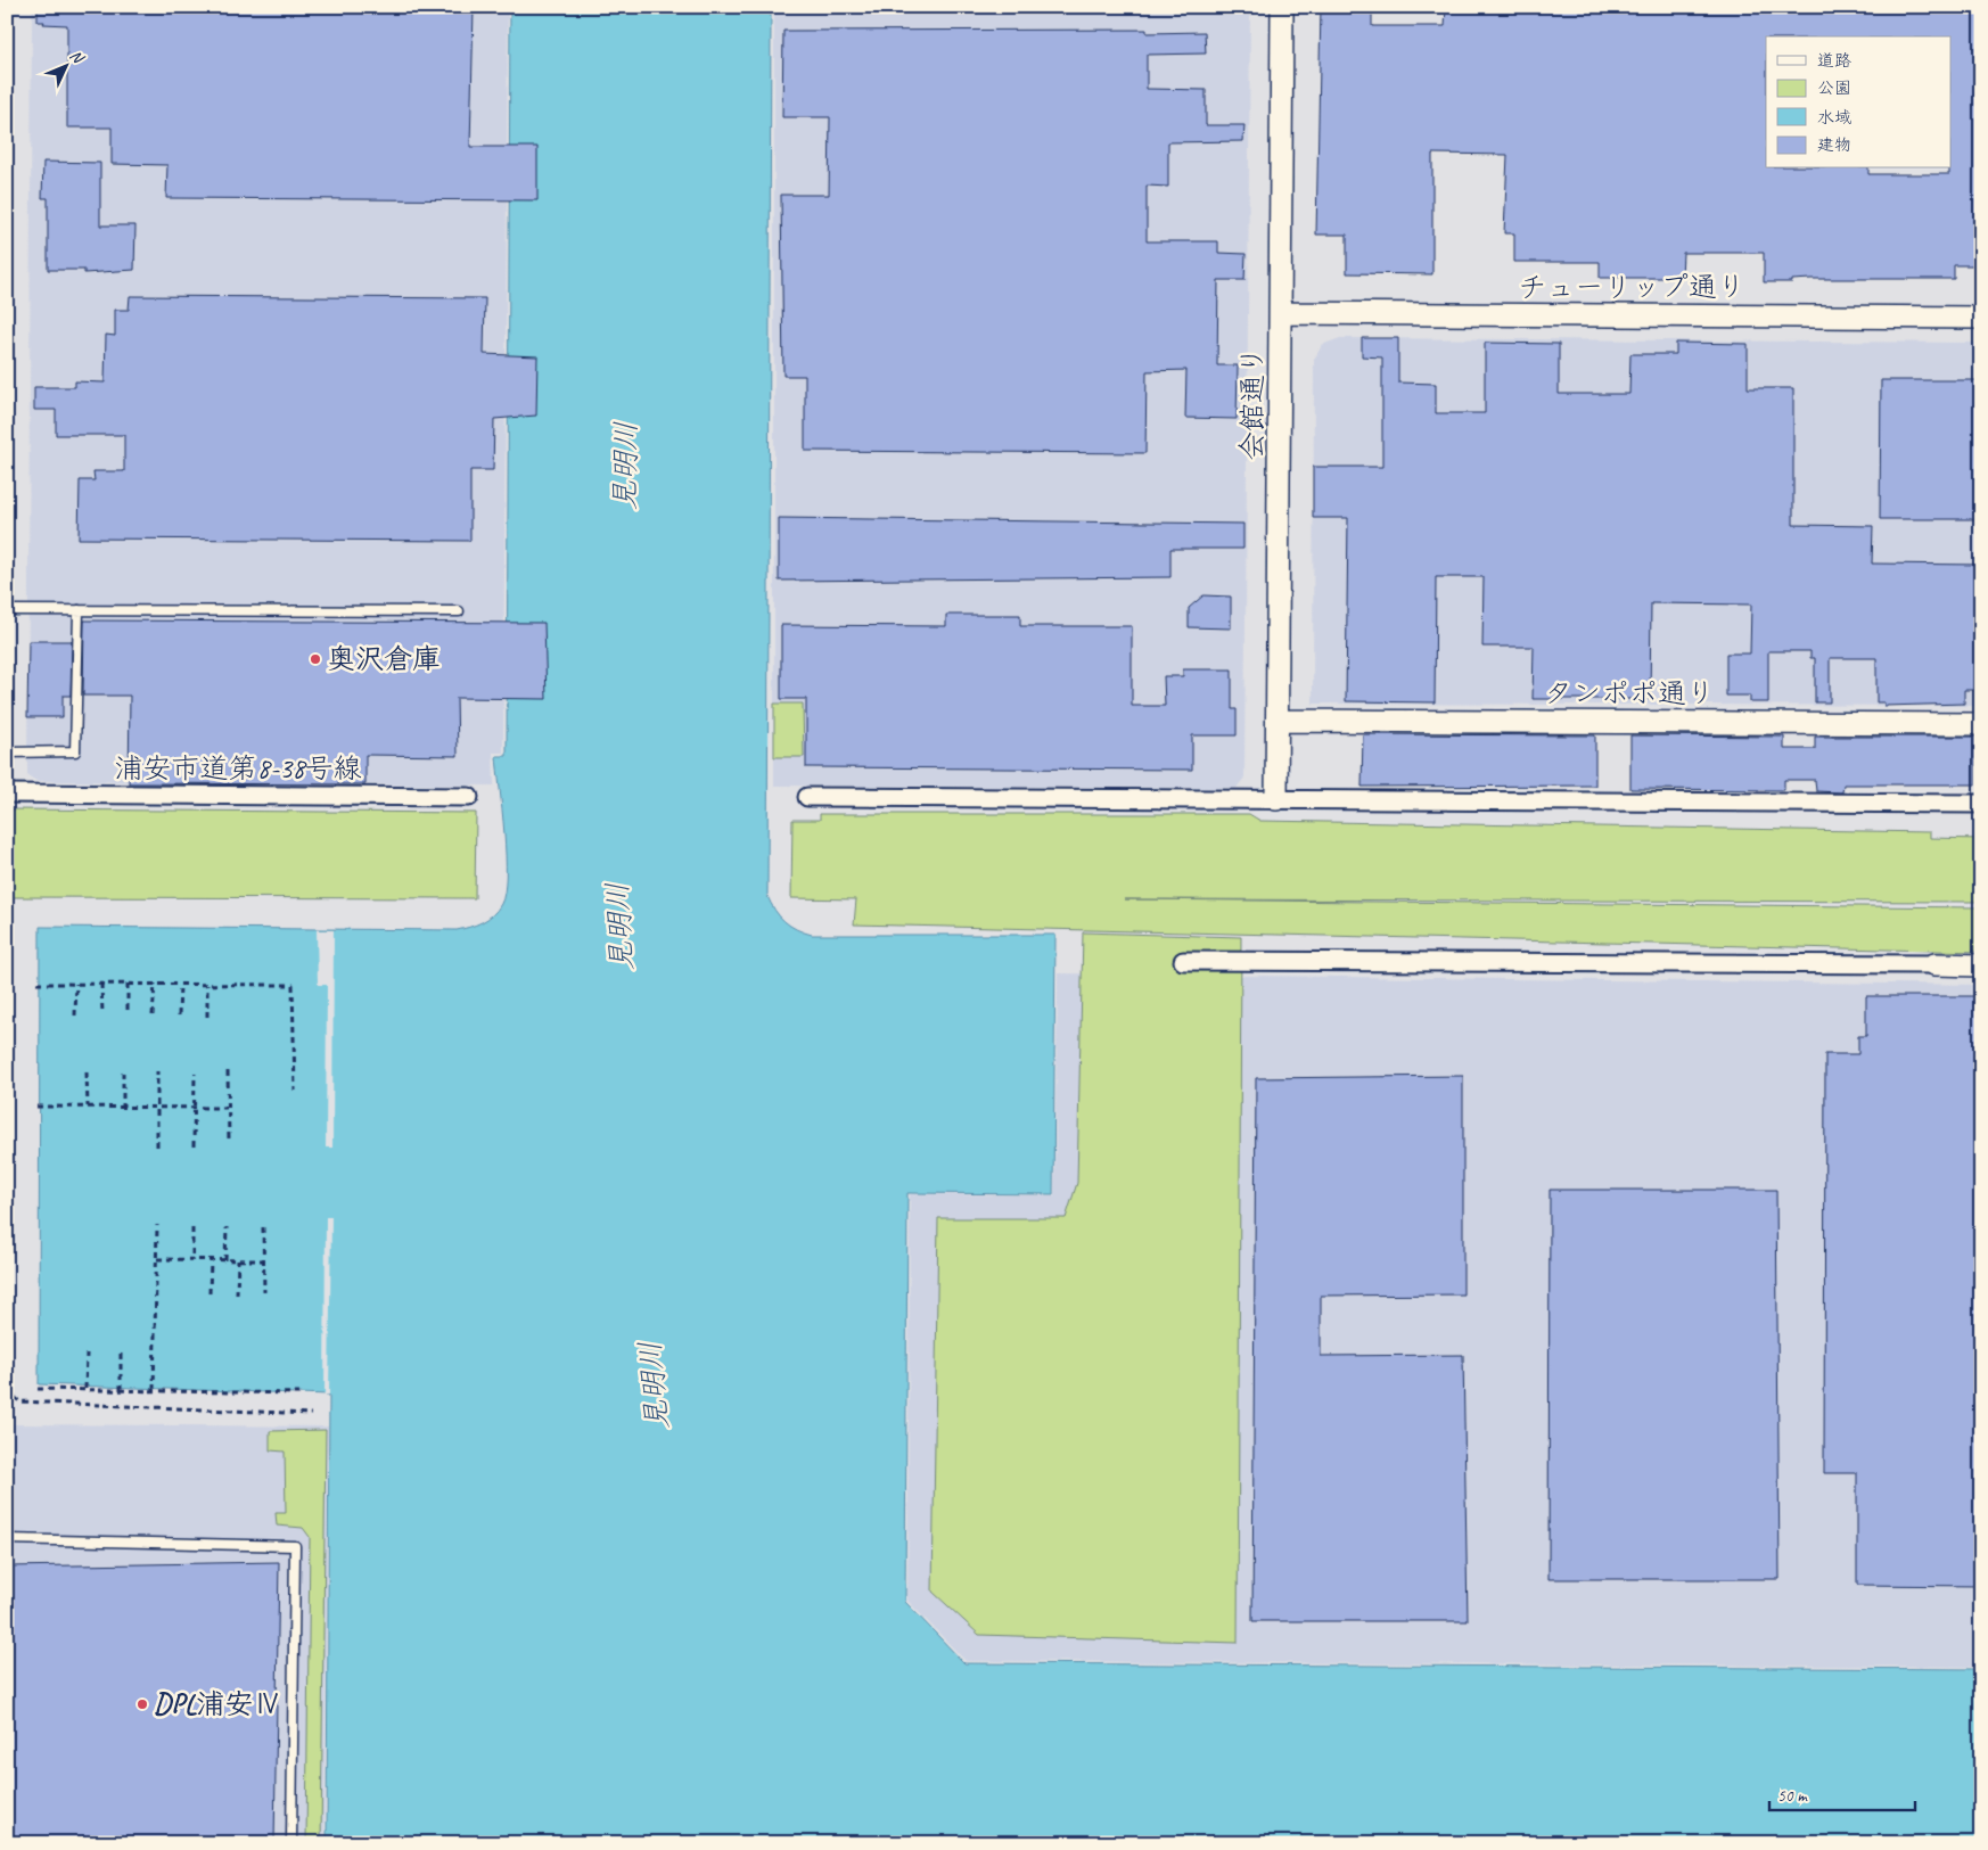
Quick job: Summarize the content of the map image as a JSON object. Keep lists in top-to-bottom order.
{
  "streets": {
    "street": [
      "チューリップ通り",
      "会館通り",
      "タンポポ通り",
      "浦安市道第8-38号線"
    ]
  },
  "crossings": [
    ["チューリップ通り", "会館通り"],
    ["会館通り", "タンポポ通り"]
  ],
  "water": ["見明川"],
  "places": ["奥沢倉庫", "DPL浦安Ⅳ"],
  "legend": [
    "道路",
    "公園",
    "水域",
    "建物"
  ],
  "scale_bar": "50 m",
  "north": "top right"
}
